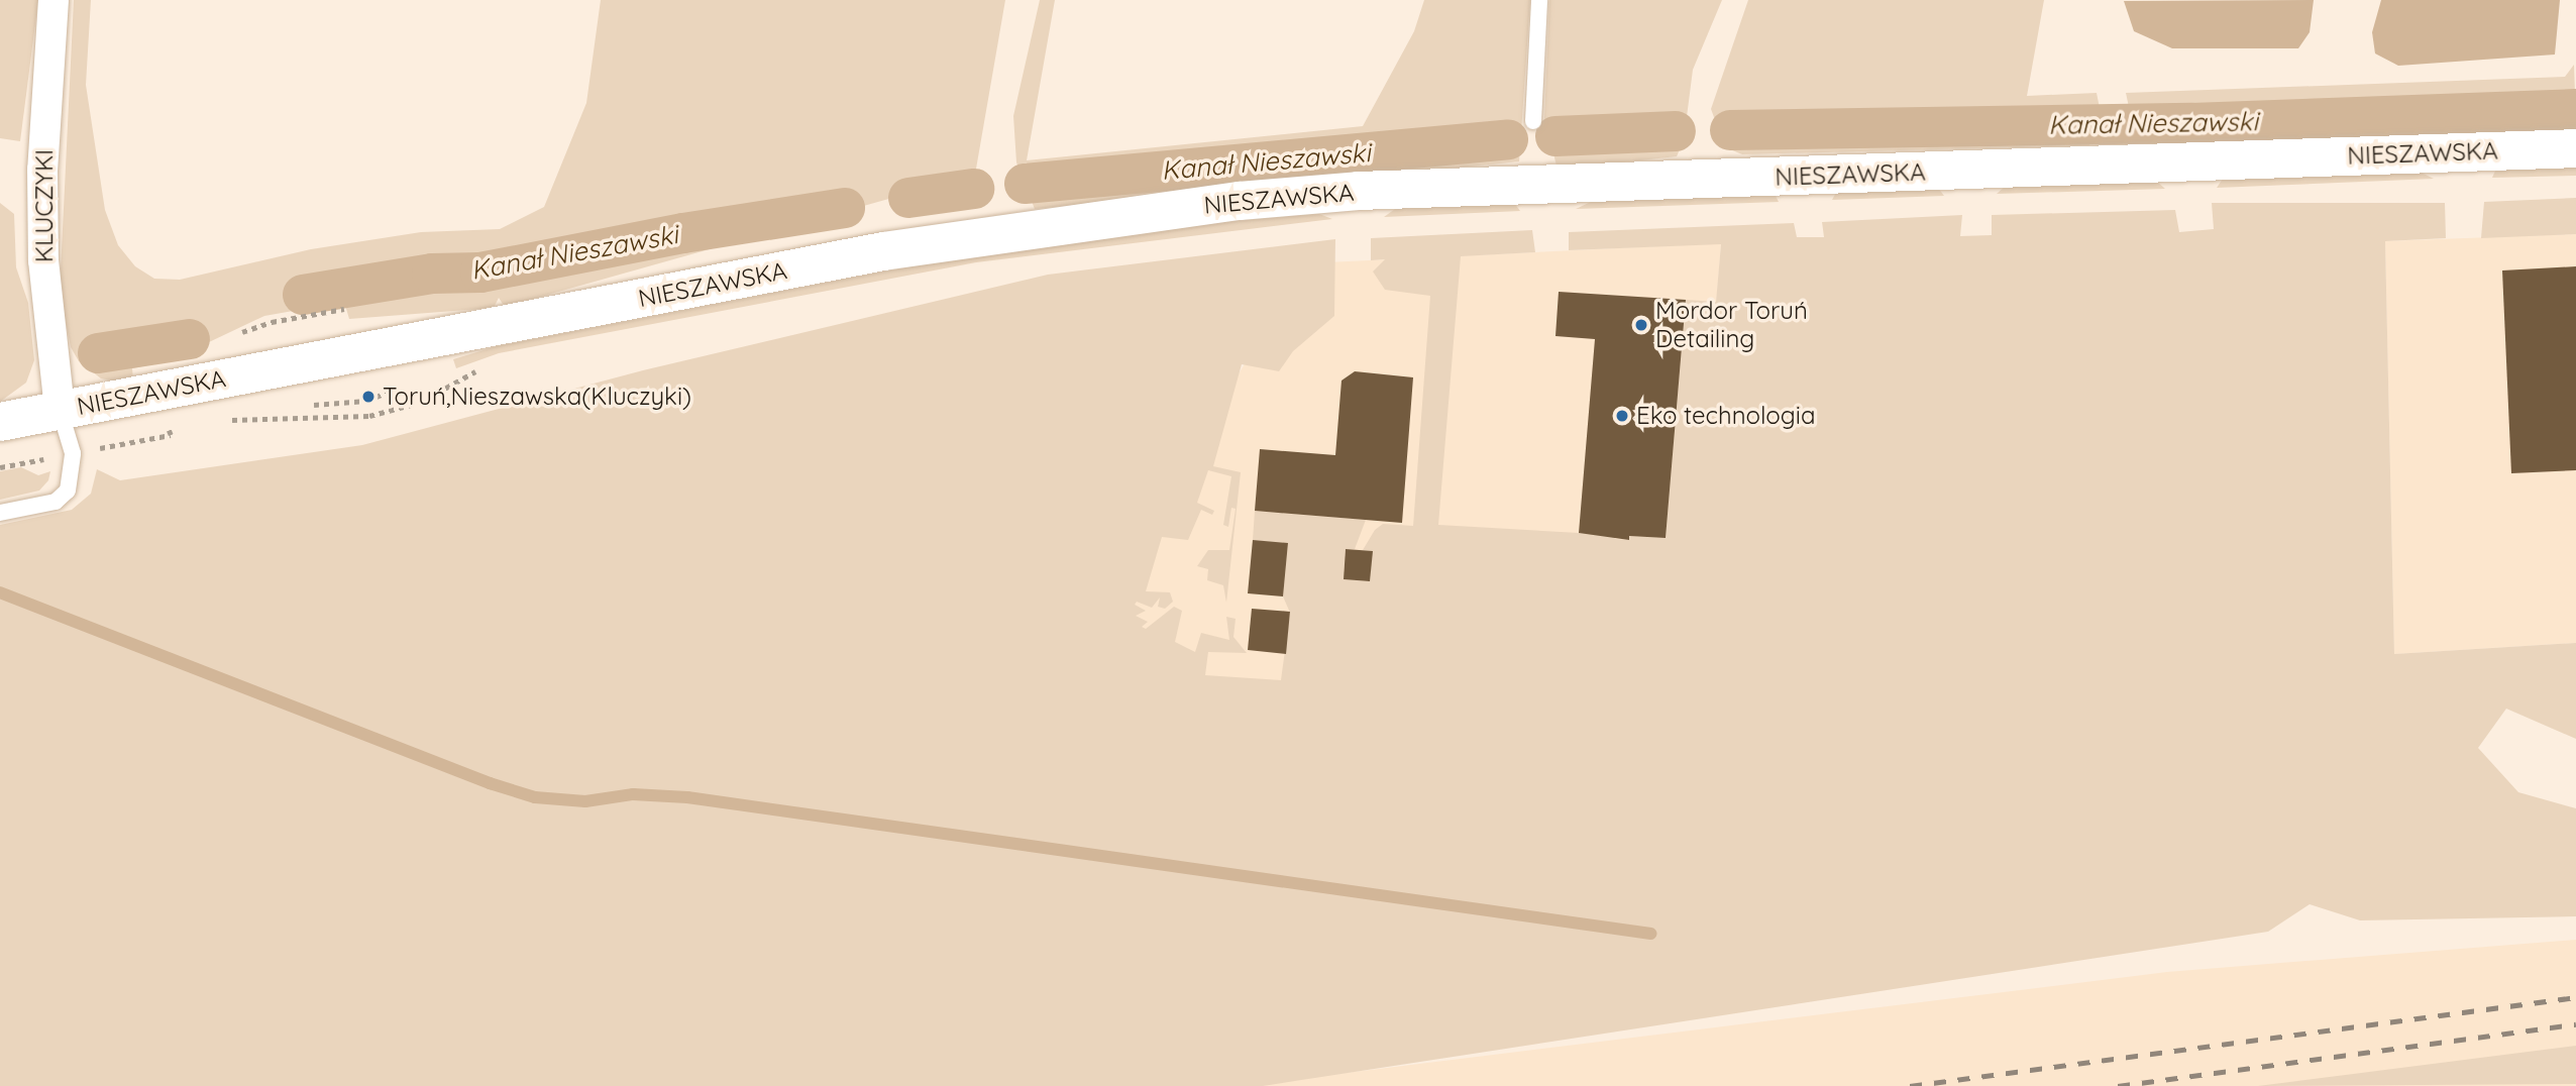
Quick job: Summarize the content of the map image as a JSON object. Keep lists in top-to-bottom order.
{
  "streets": {
    "main road": ["NIESZAWSKA"],
    "street": ["KLUCZYKI"]
  },
  "crossings": [
    ["NIESZAWSKA", "KLUCZYKI"]
  ],
  "water": ["Kanał Nieszawski"],
  "places": ["Mordor Toruń Detailing", "Toruń,Nieszawska(Kluczyki)", "Eko technologia"]
}
